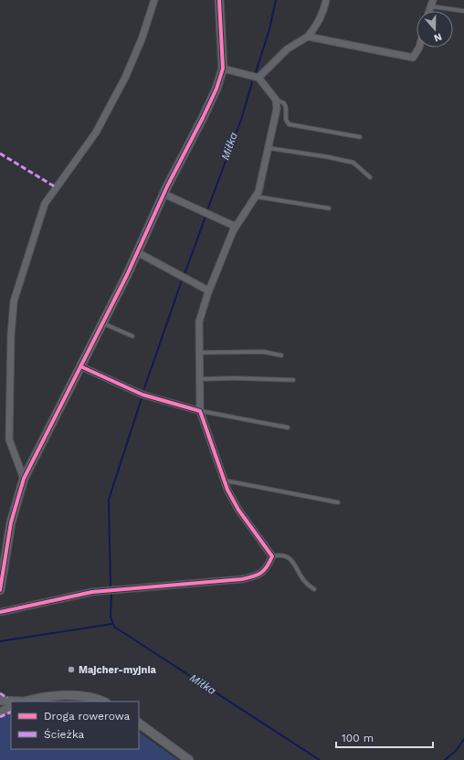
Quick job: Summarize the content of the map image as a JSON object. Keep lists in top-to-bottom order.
{
  "water": ["Miłka"],
  "places": ["Majcher-myjnia"],
  "legend": ["Droga rowerowa", "Ścieżka"],
  "scale_bar": "100 m",
  "north": "bottom"
}
